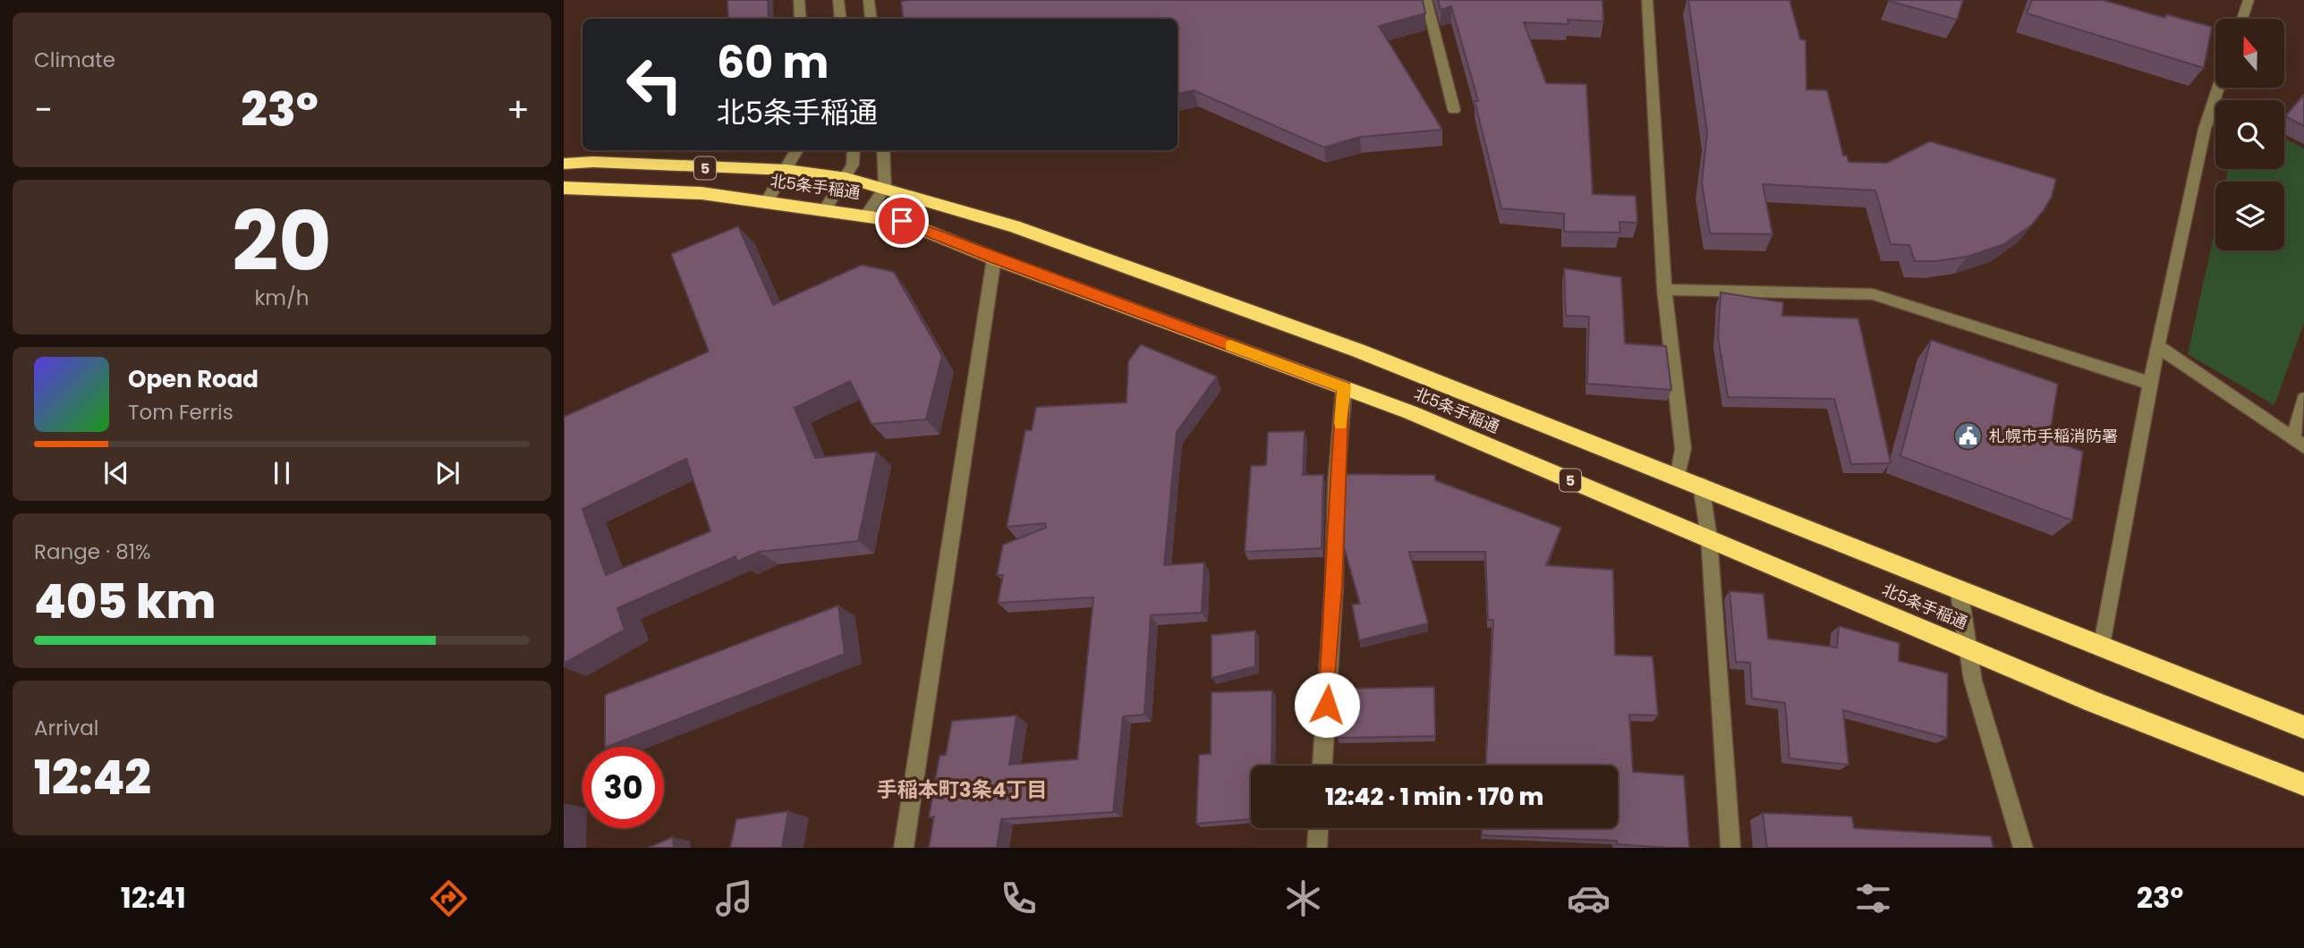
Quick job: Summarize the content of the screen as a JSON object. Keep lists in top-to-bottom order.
{
  "streets": {
    "highway": ["5", "北5条手稲通"]
  },
  "districts": ["手稲本町3条4丁目"],
  "places": {
    "public building": ["札幌市手稲消防署"]
  },
  "north": "top",
  "page": {
    "tile": [
      "Climate",
      ["20", "km/h"],
      ["Range · 81%", "405 km"],
      ["Arrival", "12:42"]
    ],
    "turn": ["60 m", "北5条手稲通"],
    "heat": ["−", "23°", "+"],
    "song": ["Open Road", "Tom Ferris"],
    "limit": "30",
    "trip": "12:42 · 1 min · 170 m",
    "tabs": ["12:41", "23°"]
  }
}
